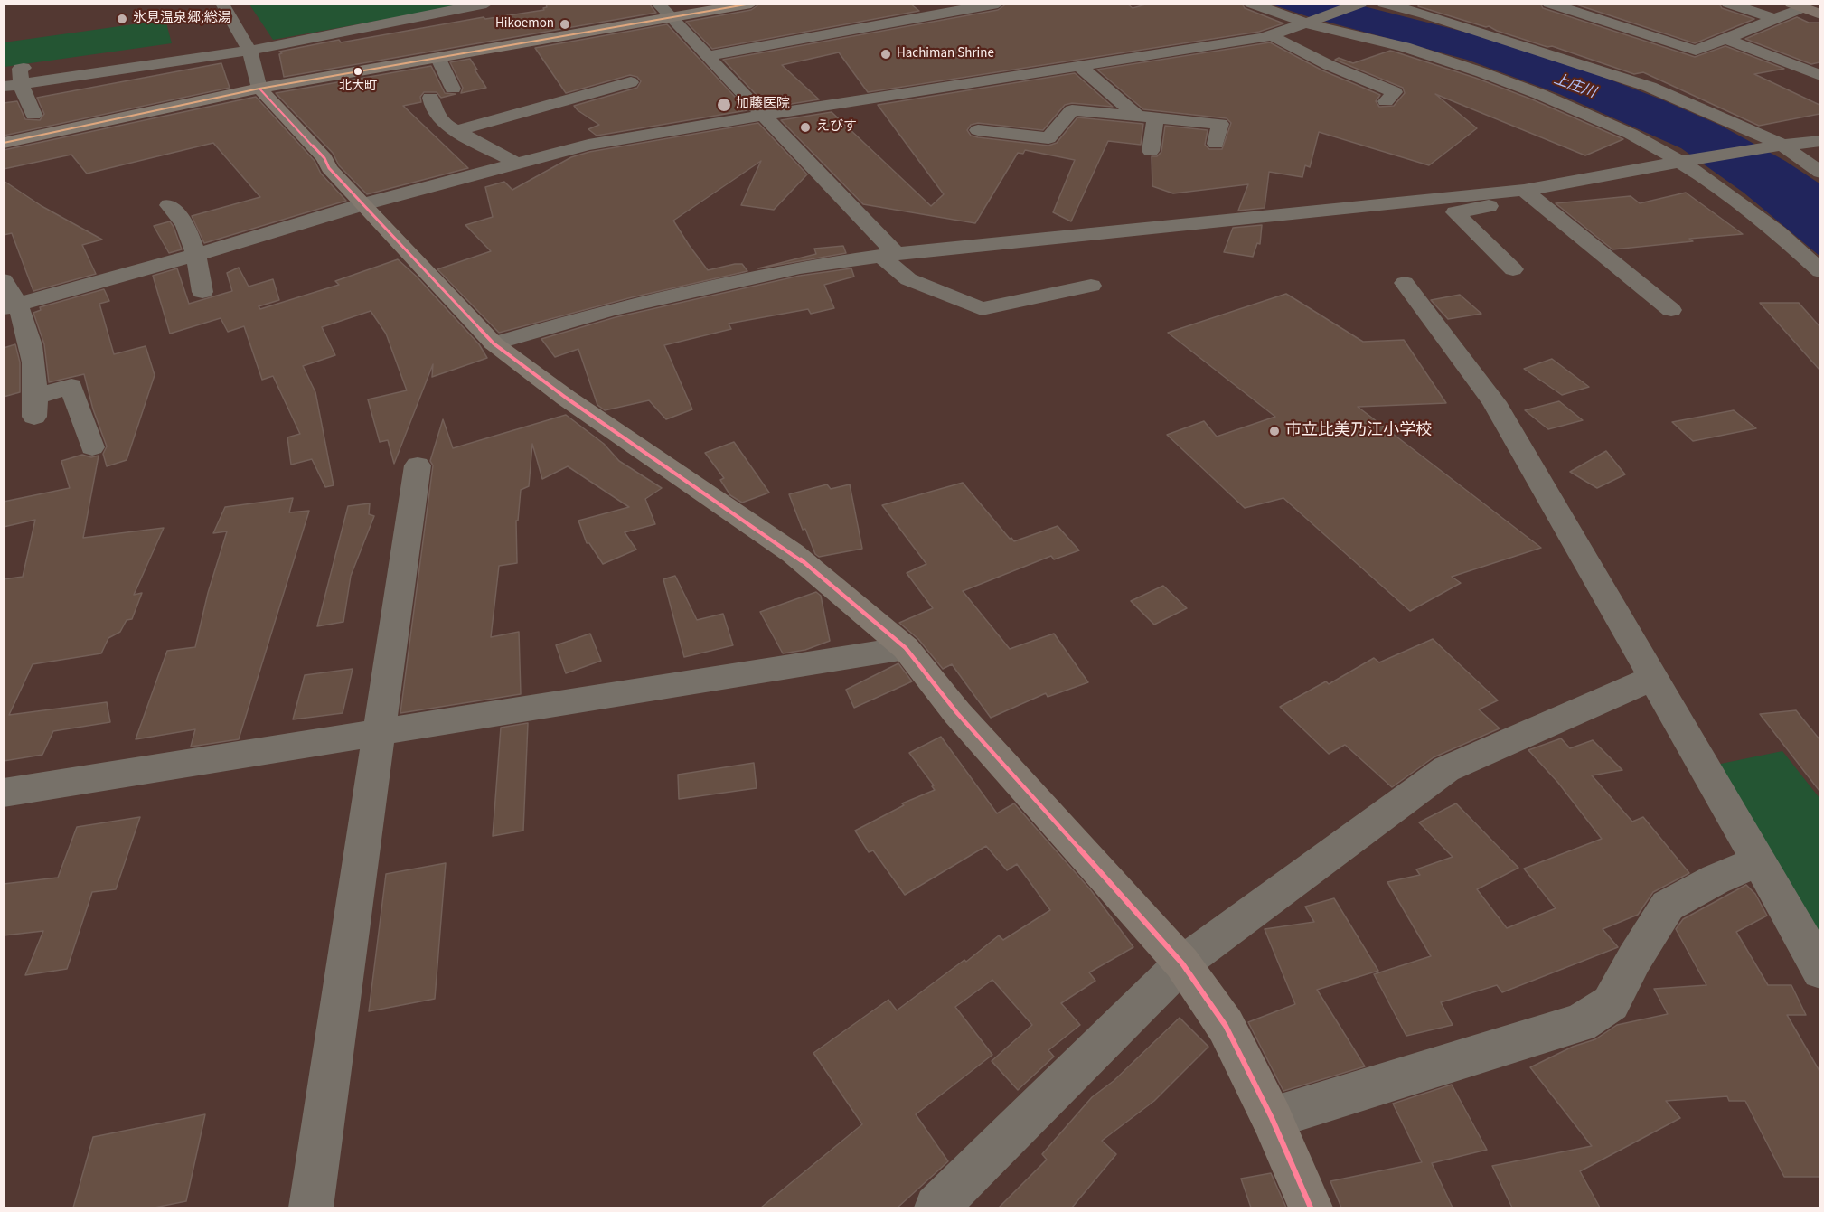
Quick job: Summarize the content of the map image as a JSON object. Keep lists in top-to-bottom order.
{
  "water": ["上庄川"],
  "places": [
    "氷見温泉郷;総湯",
    "Hikoemon",
    "Hachiman Shrine",
    "北大町",
    "加藤医院",
    "えびす",
    "市立比美乃江小学校"
  ]
}
